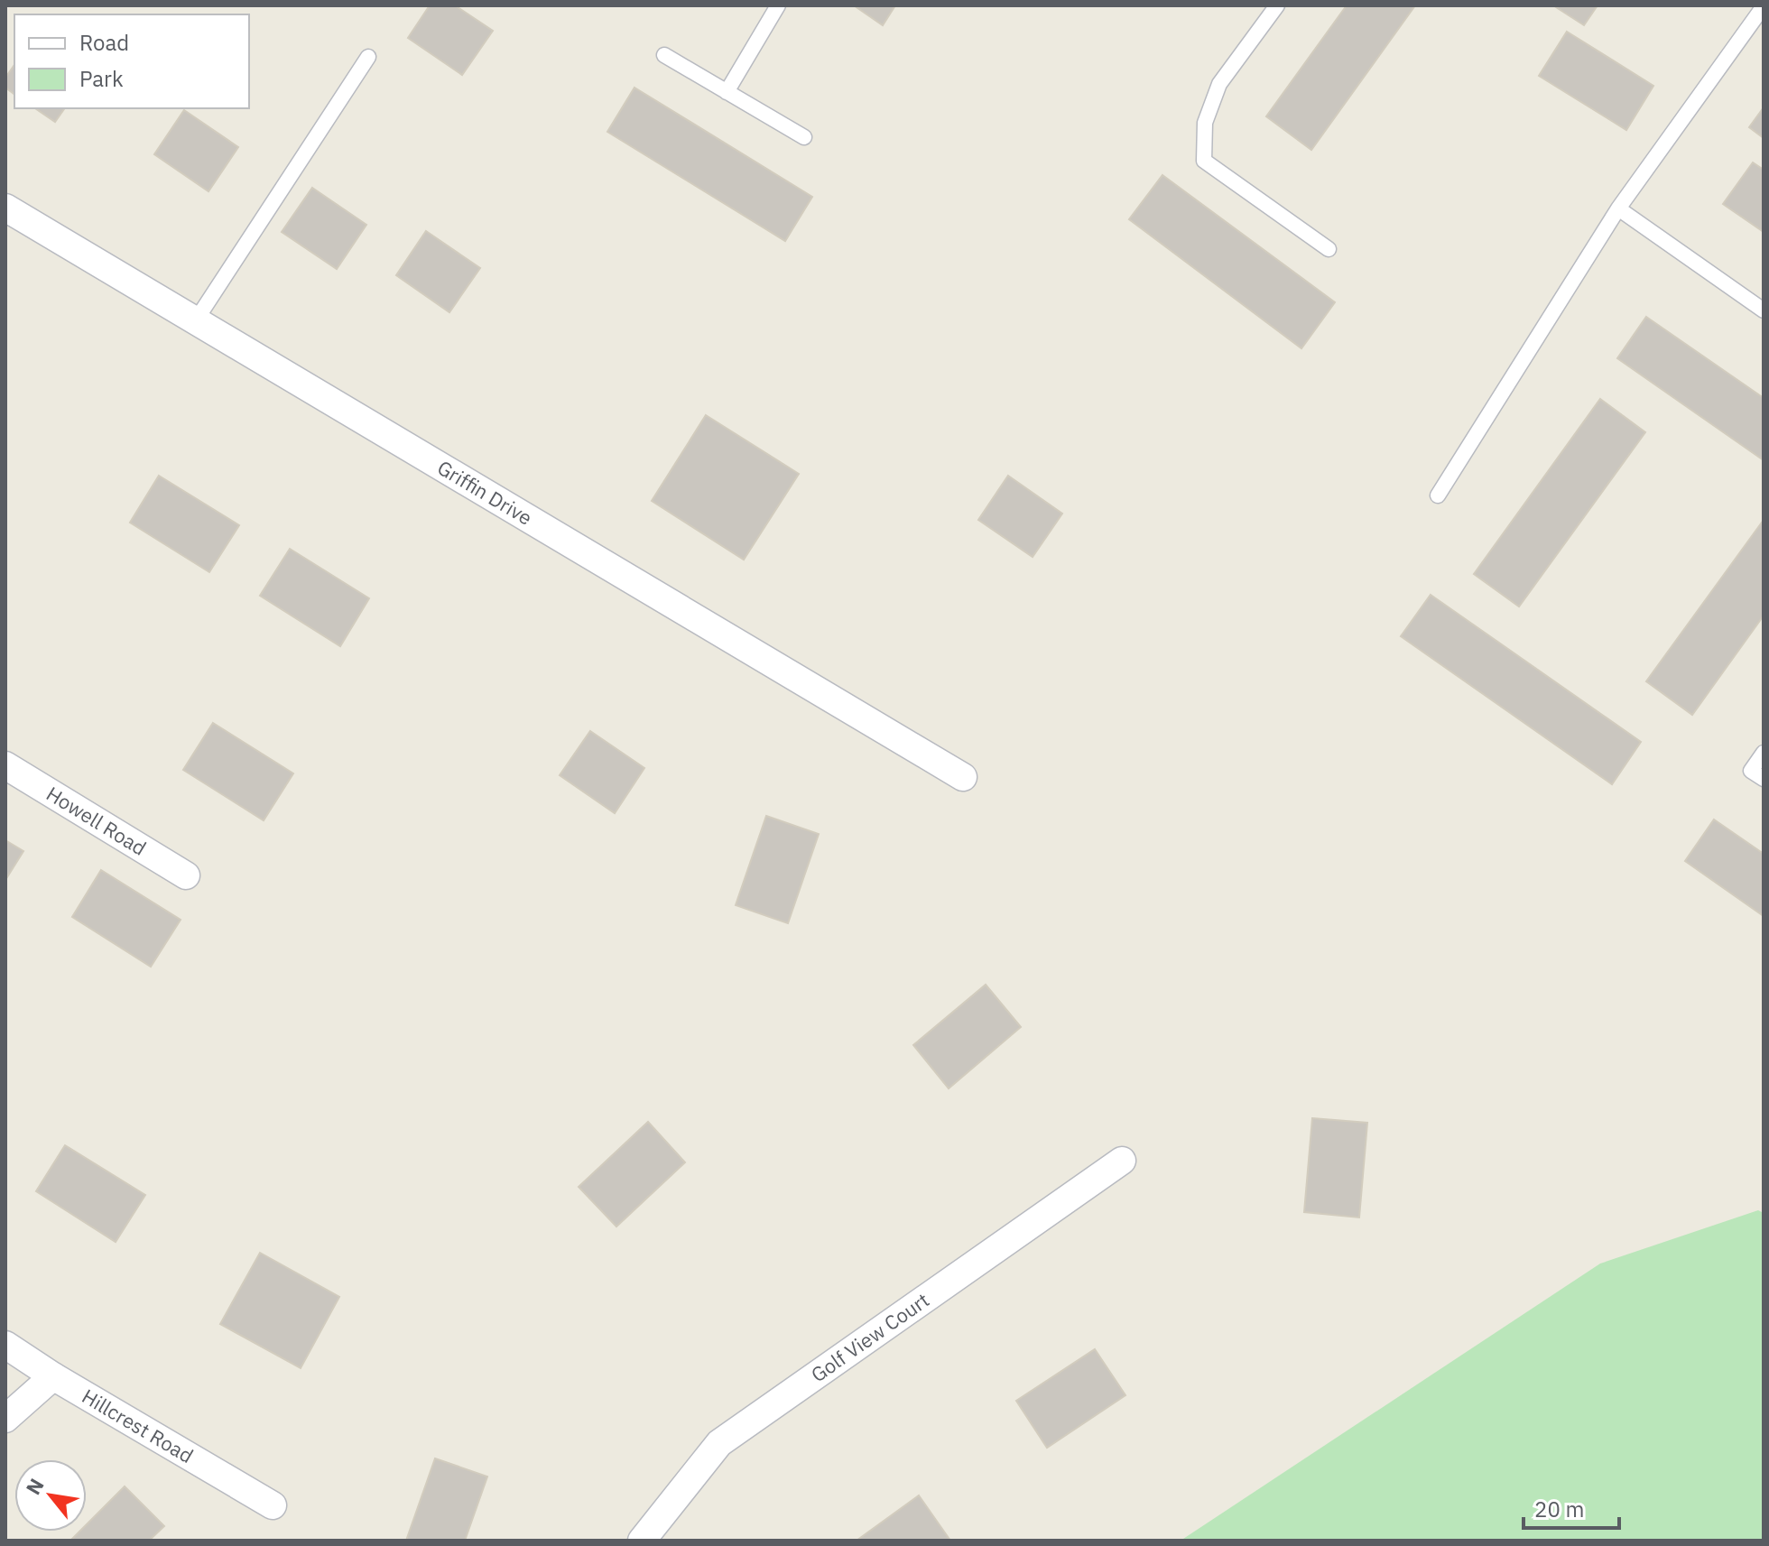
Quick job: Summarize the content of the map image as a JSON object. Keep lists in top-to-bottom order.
{
  "streets": {
    "street": [
      "Griffin Drive",
      "Howell Road",
      "Golf View Court",
      "Hillcrest Road"
    ]
  },
  "legend": ["Road", "Park"],
  "scale_bar": "20 m",
  "north": "top left"
}
